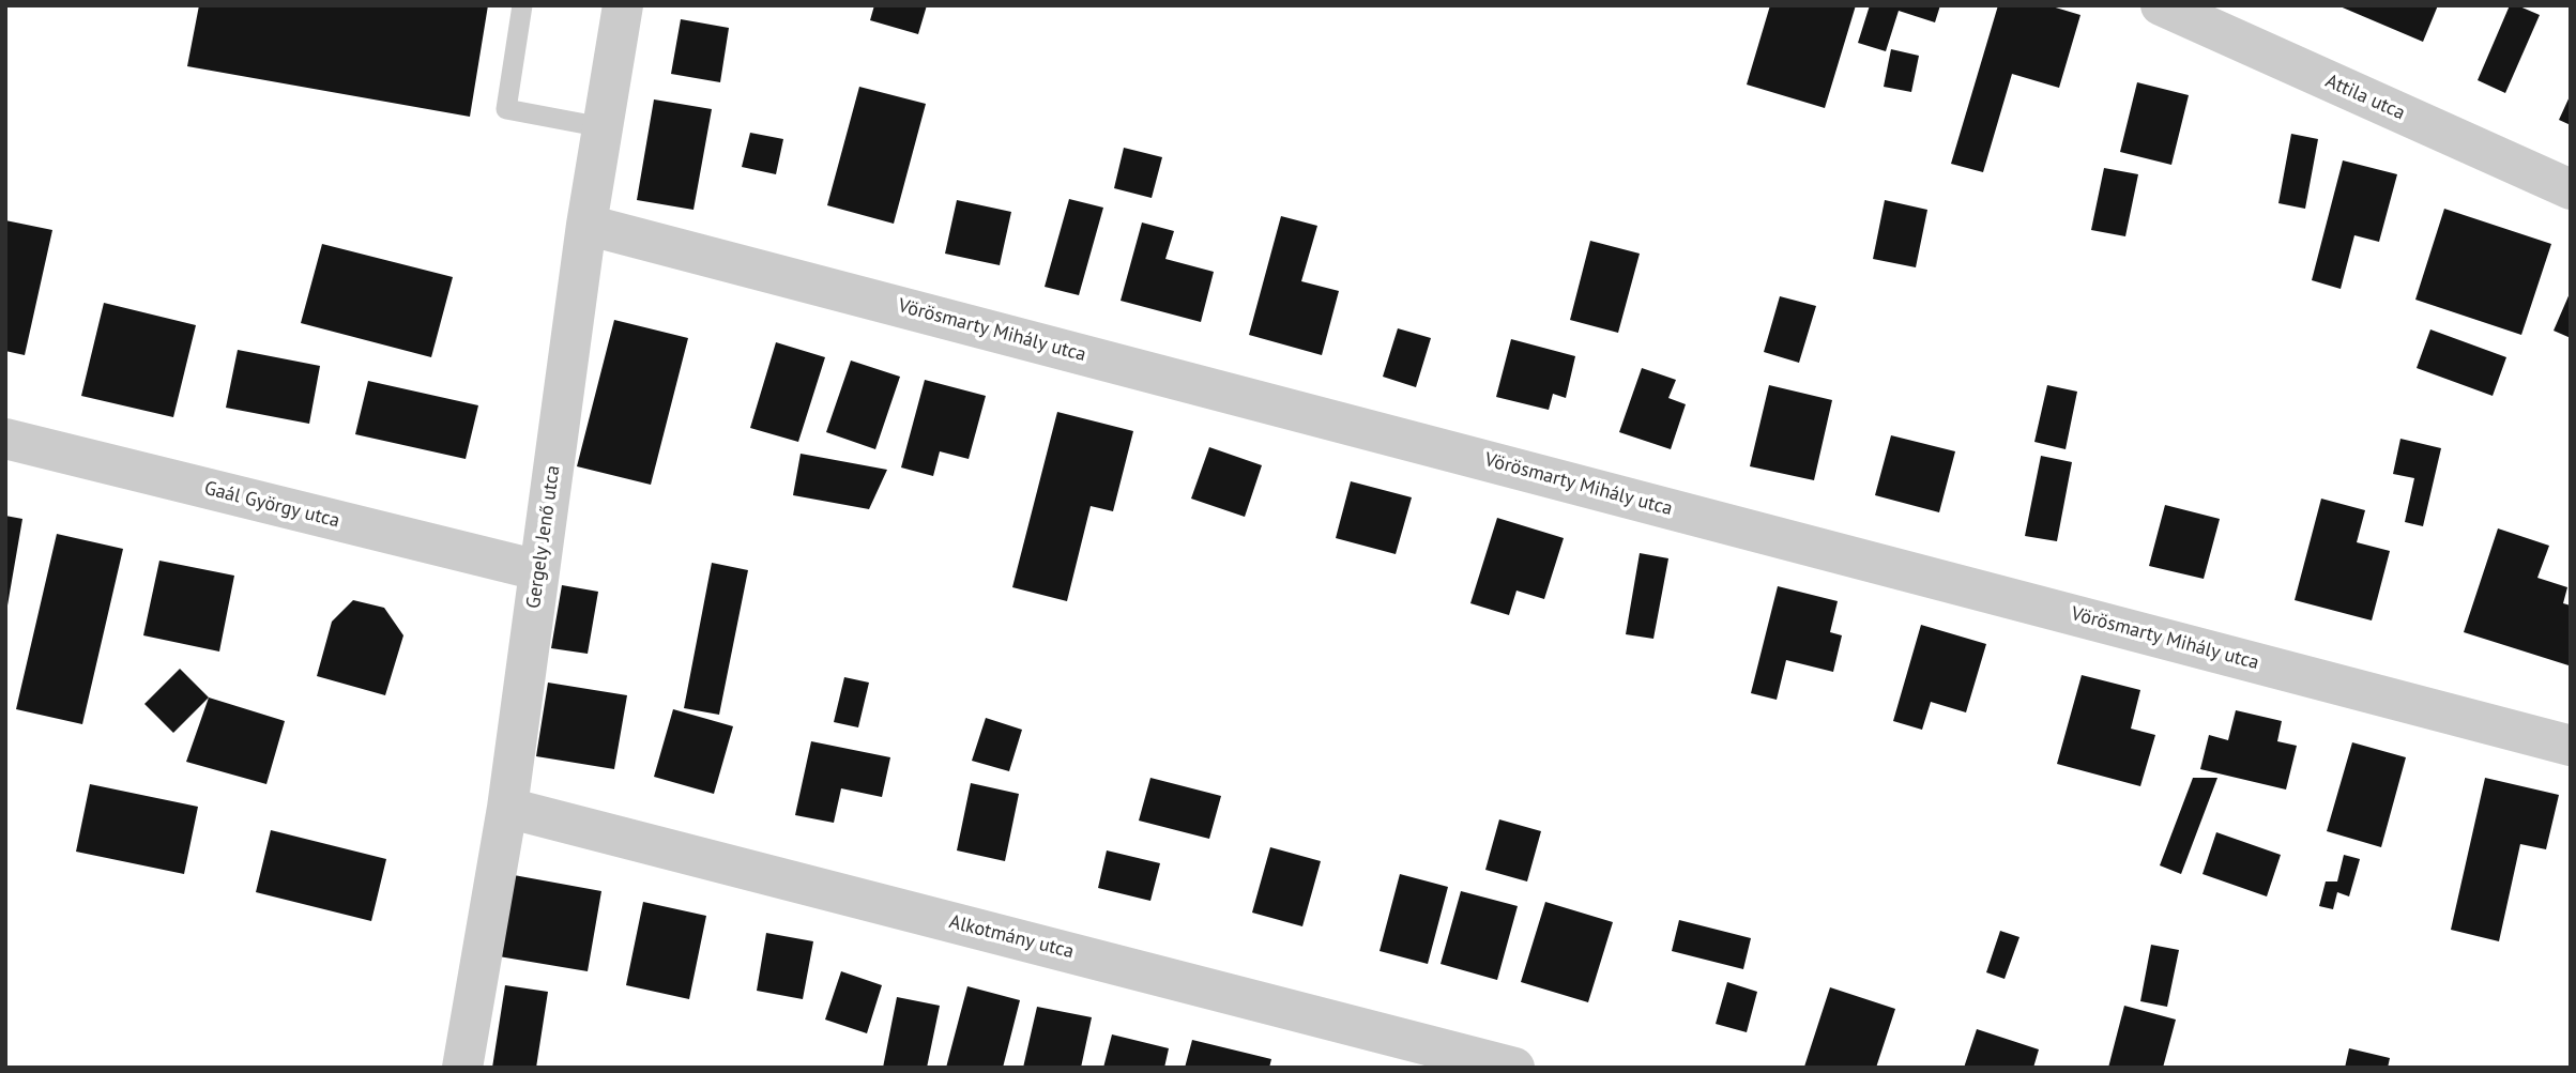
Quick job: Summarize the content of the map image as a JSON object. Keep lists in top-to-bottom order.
{
  "streets": {
    "street": [
      "Attila utca",
      "Vörösmarty Mihály utca",
      "Gaál György utca",
      "Gergely Jenő utca",
      "Alkotmány utca"
    ]
  },
  "crossings": [
    ["Vörösmarty Mihály utca", "Gergely Jenő utca"],
    ["Gaál György utca", "Gergely Jenő utca"],
    ["Gergely Jenő utca", "Alkotmány utca"]
  ]
}
